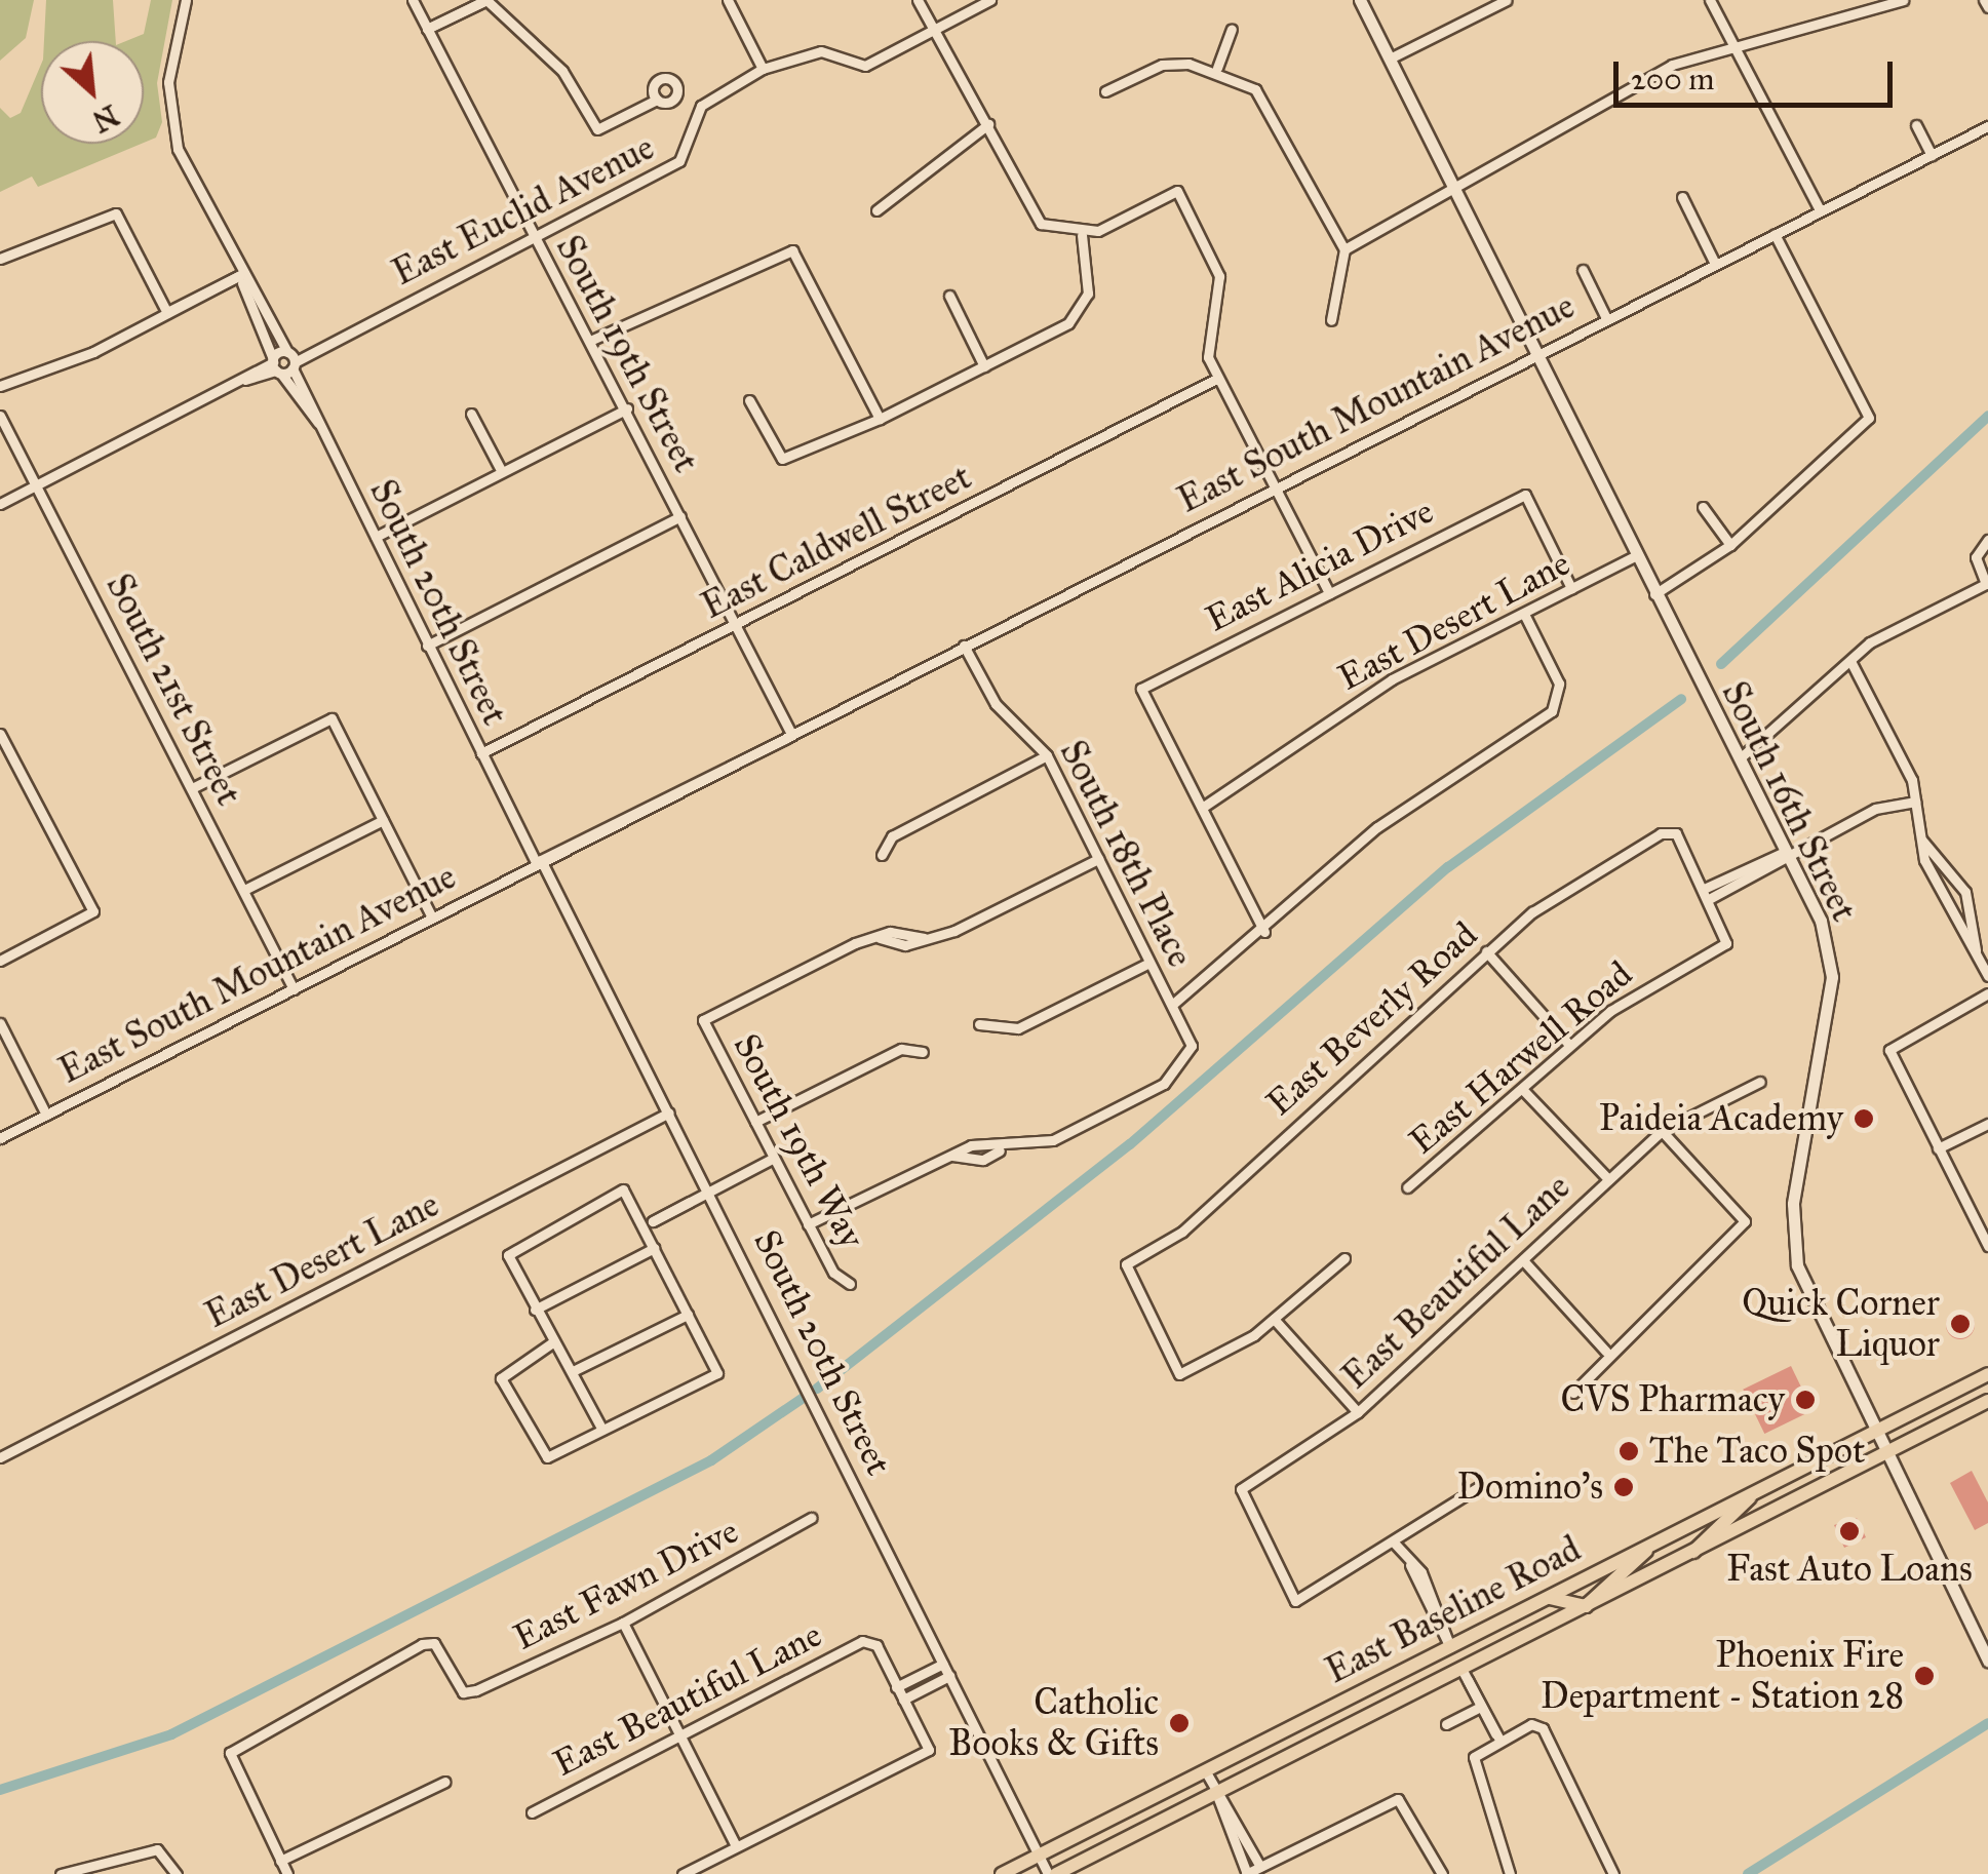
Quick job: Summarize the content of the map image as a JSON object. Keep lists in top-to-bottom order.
{
  "streets": {
    "main road": ["South 16th Street", "East Baseline Road"],
    "street": [
      "East Euclid Avenue",
      "South 19th Street",
      "East South Mountain Avenue",
      "East Caldwell Street",
      "East Alicia Drive",
      "South 20th Street",
      "East Desert Lane",
      "South 21st Street",
      "South 18th Place",
      "East Beverly Road",
      "East Harwell Road",
      "South 19th Way",
      "East Beautiful Lane",
      "East Fawn Drive"
    ]
  },
  "crossings": [
    ["East Euclid Avenue", "South 19th Street"],
    ["East Euclid Avenue", "South 20th Street"],
    ["South 19th Street", "East South Mountain Avenue"],
    ["South 19th Street", "East Caldwell Street"],
    ["East South Mountain Avenue", "South 20th Street"],
    ["East South Mountain Avenue", "South 21st Street"],
    ["East South Mountain Avenue", "South 16th Street"],
    ["East South Mountain Avenue", "South 18th Place"],
    ["East Caldwell Street", "South 20th Street"],
    ["East Alicia Drive", "East Desert Lane"],
    ["South 20th Street", "East Desert Lane"],
    ["South 20th Street", "East Baseline Road"],
    ["East Desert Lane", "South 16th Street"],
    ["South 16th Street", "East Baseline Road"],
    ["South 18th Place", "South 19th Way"],
    ["East Beverly Road", "East Harwell Road"]
  ],
  "places": [
    "Paideia Academy",
    "Quick Corner Liquor",
    "CVS Pharmacy",
    "The Taco Spot",
    "Domino's",
    "Fast Auto Loans",
    "Phoenix Fire Department - Station 28",
    "Catholic Books & Gifts"
  ],
  "scale_bar": "200 m",
  "north": "bottom right"
}
